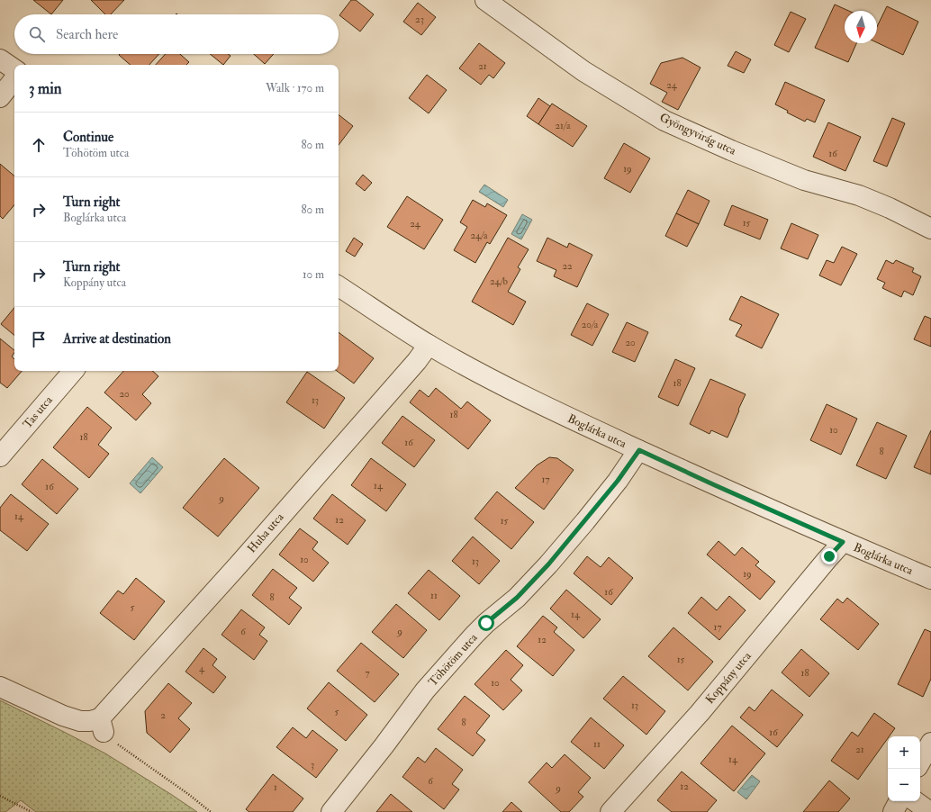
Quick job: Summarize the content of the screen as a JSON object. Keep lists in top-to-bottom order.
{
  "streets": {
    "street": [
      "Gyöngyvirág utca",
      "Tas utca",
      "Boglárka utca",
      "Huba utca",
      "Töhötöm utca",
      "Koppány utca"
    ]
  },
  "crossings": [
    ["Boglárka utca", "Huba utca"],
    ["Boglárka utca", "Töhötöm utca"],
    ["Boglárka utca", "Koppány utca"]
  ],
  "house_numbers": [
    "23",
    "21",
    "24",
    "21/a",
    "16",
    "19",
    "15",
    "24",
    "24/a",
    "22",
    "24/b",
    "20/a",
    "20",
    "18",
    "20",
    "13",
    "18",
    "10",
    "18",
    "16",
    "8",
    "17",
    "14",
    "16",
    "9",
    "14",
    "12",
    "15",
    "10",
    "13",
    "19",
    "16",
    "11",
    "8",
    "5",
    "14",
    "17",
    "6",
    "9",
    "12",
    "15",
    "4",
    "7",
    "18",
    "10",
    "13",
    "5",
    "2",
    "8",
    "16",
    "11",
    "21",
    "14",
    "3",
    "6",
    "12",
    "1",
    "9"
  ],
  "north": "bottom",
  "page": {
    "search": "Search here",
    "heading": ["3 min", "Walk · 170 m"],
    "list": [
      ["Continue", "Töhötöm utca", "80 m"],
      ["Turn right", "Boglárka utca", "80 m"],
      ["Turn right", "Koppány utca", "10 m"],
      "Arrive at destination"
    ],
    "map_buttons": ["+", "−"]
  }
}
